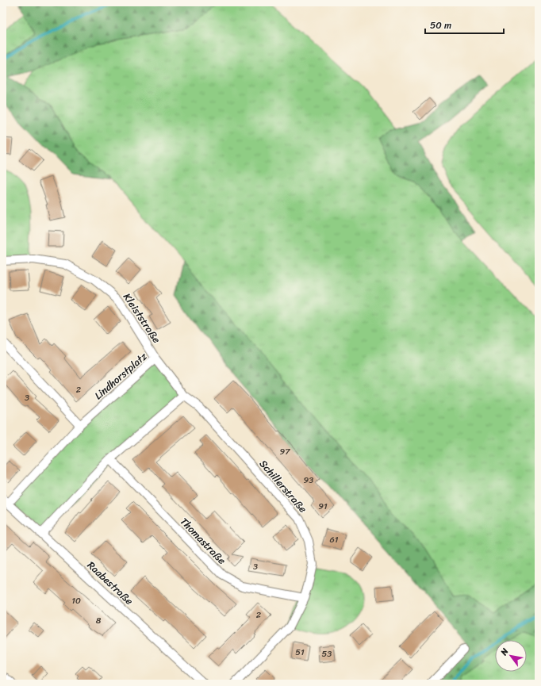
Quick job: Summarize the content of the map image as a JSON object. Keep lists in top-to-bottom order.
{
  "streets": {
    "street": [
      "Kleiststraße",
      "Lindhorstplatz",
      "Schillerstraße",
      "Thomastraße",
      "Raabestraße"
    ]
  },
  "crossings": [
    ["Kleiststraße", "Lindhorstplatz"],
    ["Lindhorstplatz", "Schillerstraße"],
    ["Lindhorstplatz", "Raabestraße"],
    ["Schillerstraße", "Thomastraße"]
  ],
  "house_numbers": [
    "2",
    "3",
    "97",
    "93",
    "91",
    "61",
    "3",
    "10",
    "2",
    "8",
    "51",
    "53"
  ],
  "scale_bar": "50 m",
  "north": "top left"
}
